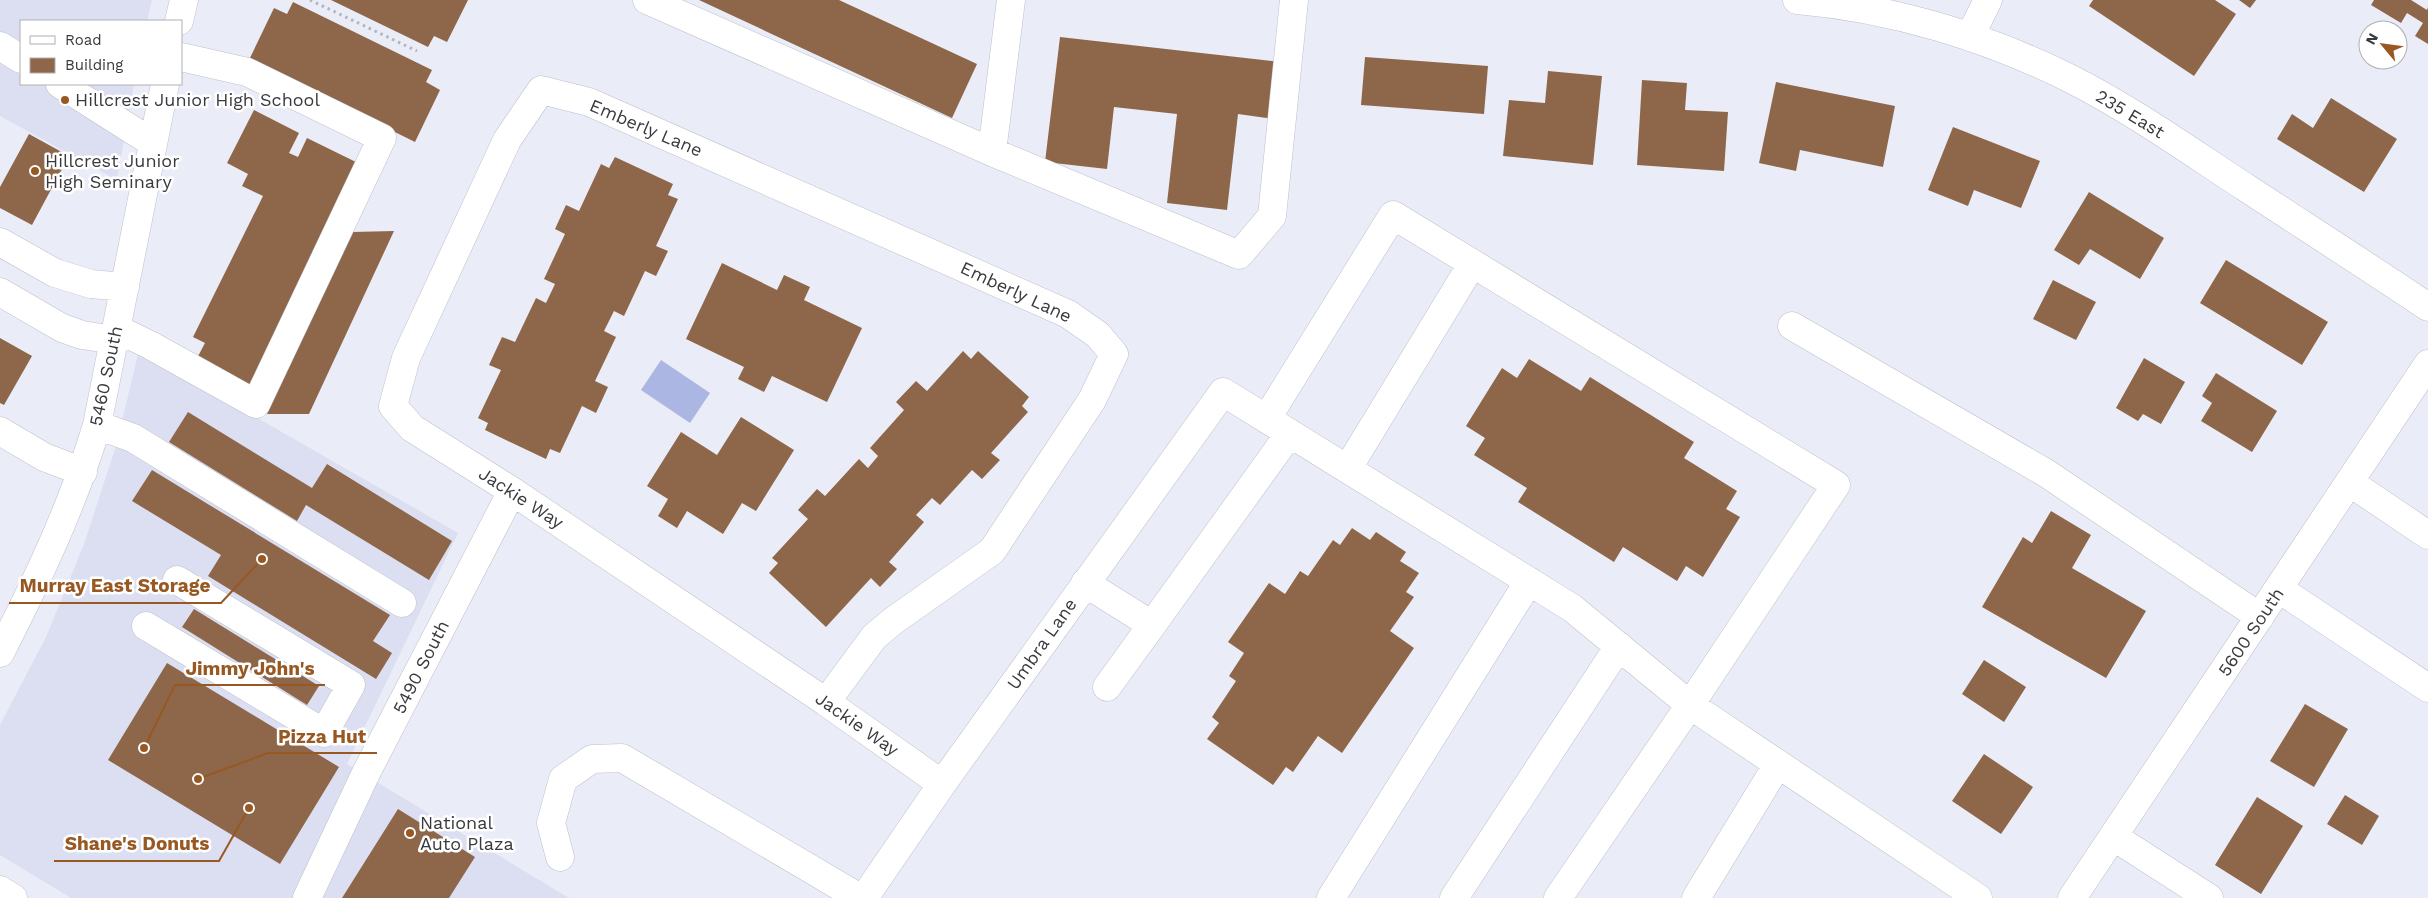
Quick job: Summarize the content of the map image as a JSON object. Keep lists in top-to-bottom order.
{
  "streets": {
    "street": [
      "235 East",
      "Emberly Lane",
      "5460 South",
      "Jackie Way",
      "5600 South",
      "Umbra Lane",
      "5490 South"
    ]
  },
  "crossings": [
    ["Emberly Lane", "Jackie Way"],
    ["Jackie Way", "Umbra Lane"],
    ["Jackie Way", "5490 South"]
  ],
  "places": [
    "Hillcrest Junior High School",
    "Hillcrest Junior High Seminary",
    "Murray East Storage",
    "Jimmy John's",
    "Pizza Hut",
    "Shane's Donuts",
    "National Auto Plaza"
  ],
  "legend": ["Road", "Building"],
  "north": "top left"
}
